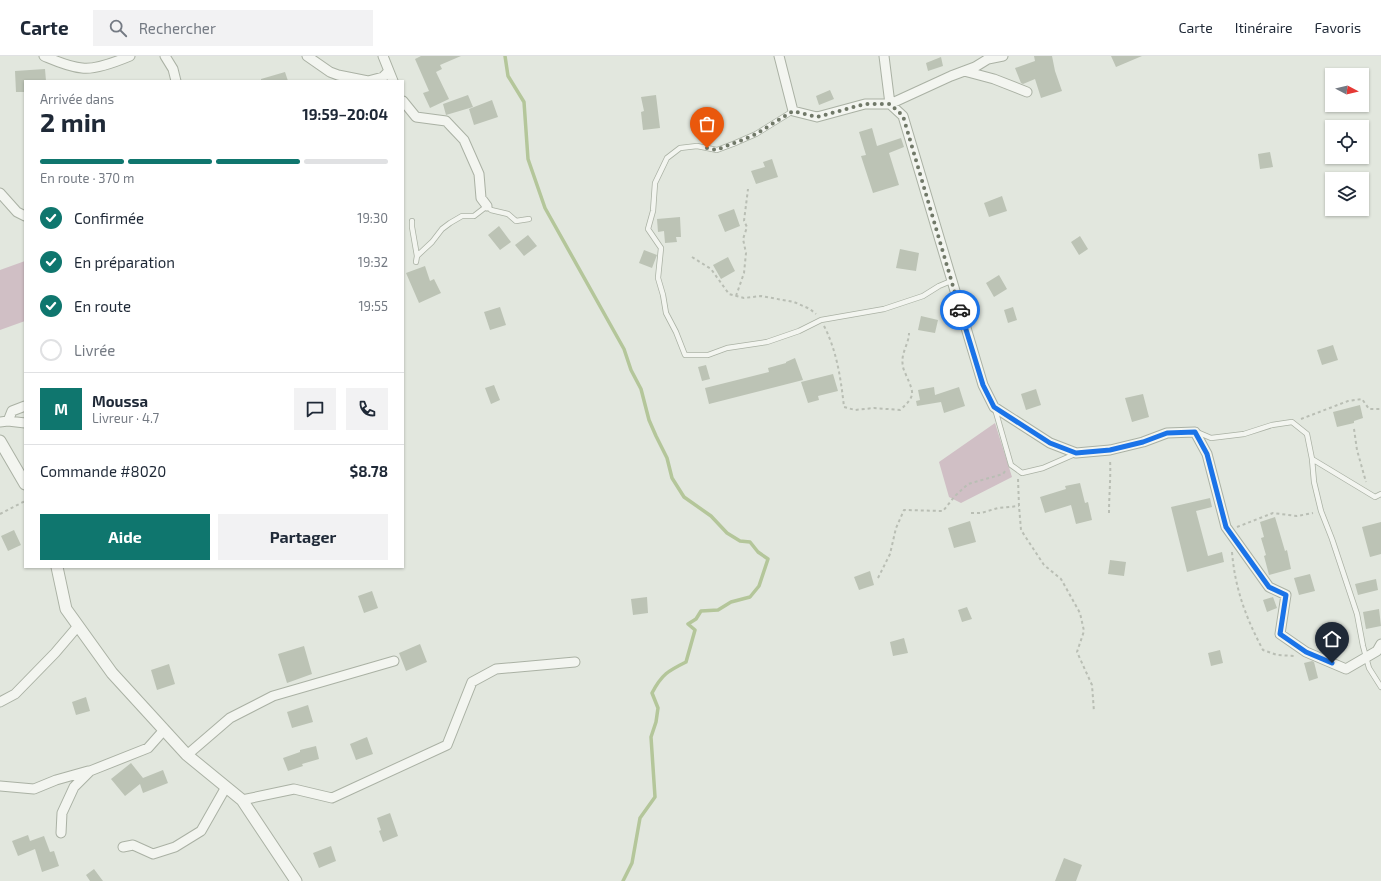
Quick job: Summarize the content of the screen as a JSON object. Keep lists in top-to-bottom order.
{
  "north": "right",
  "page": {
    "header": "Carte",
    "search": "Rechercher",
    "nav": ["Carte", "Itinéraire", "Favoris"],
    "heading": ["2 min", "Arrivée dans", "19:59–20:04"],
    "panel": [
      "Moussa",
      "Livreur · 4.7",
      "Commande #8020",
      "$8.78"
    ],
    "bar": "En route · 370 m",
    "list": [
      ["Confirmée", "19:30"],
      ["En préparation", "19:32"],
      ["En route", "19:55"],
      "Livrée"
    ],
    "round": "M",
    "buttons": ["Aide", "Partager"]
  }
}
